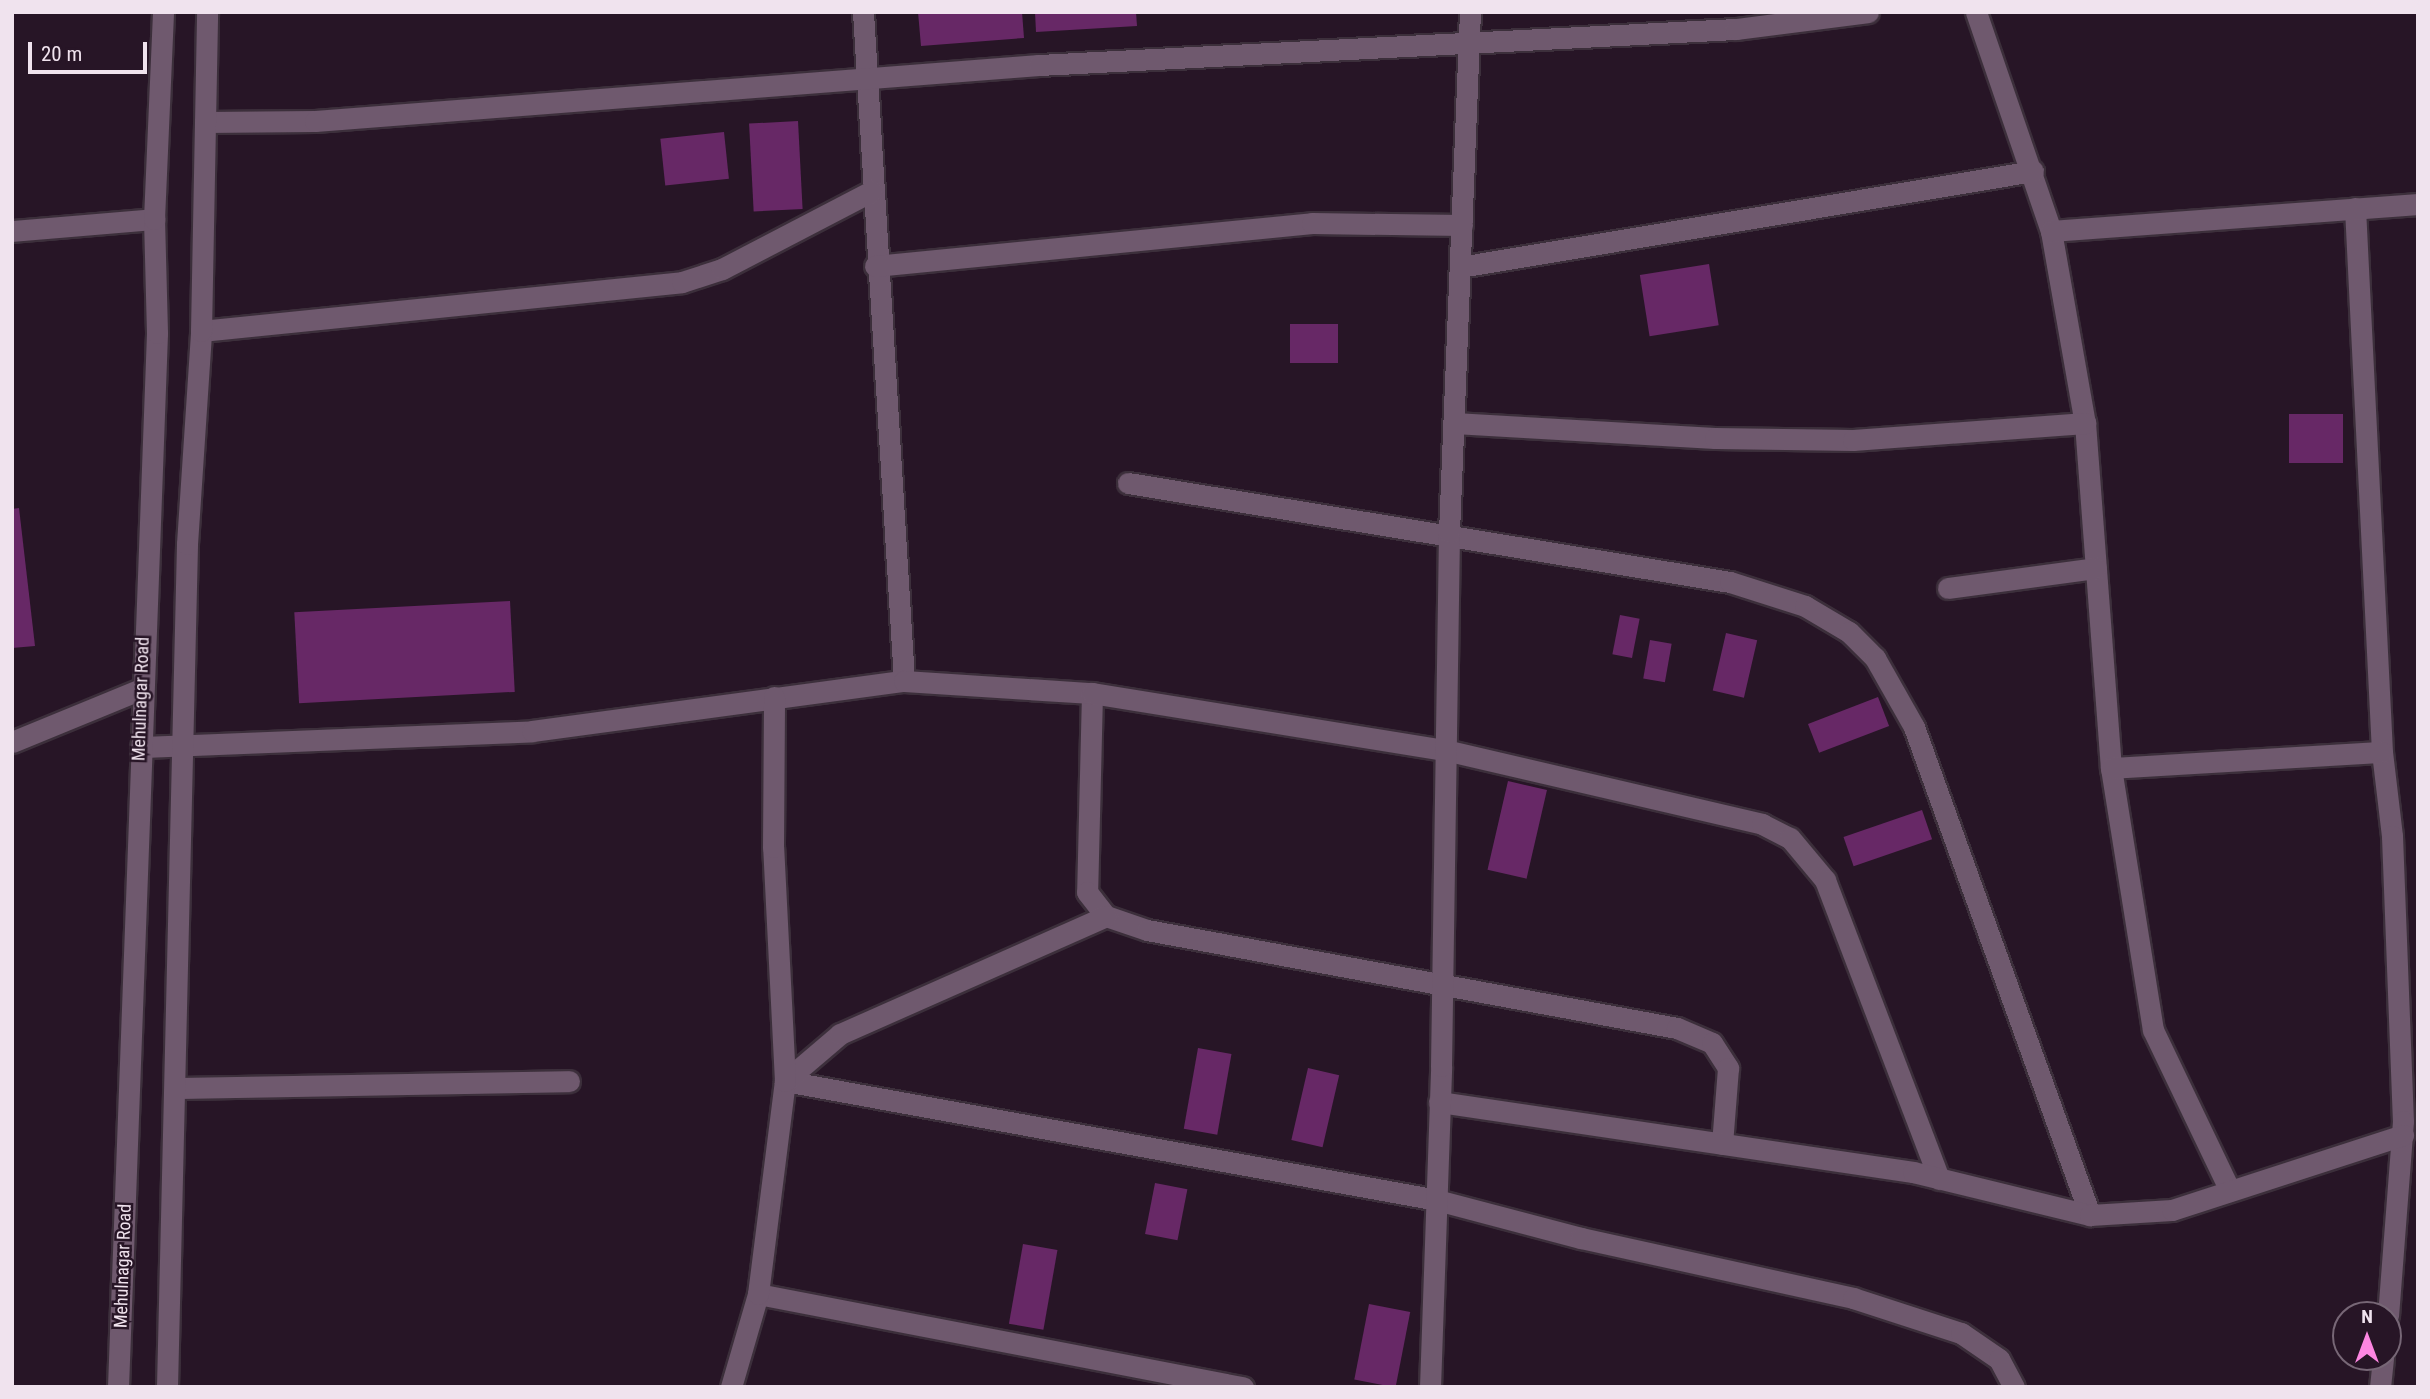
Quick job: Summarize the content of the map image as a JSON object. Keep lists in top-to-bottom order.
{
  "streets": {
    "street": ["Mehulnagar Road"]
  },
  "scale_bar": "20 m",
  "north": "top"
}
